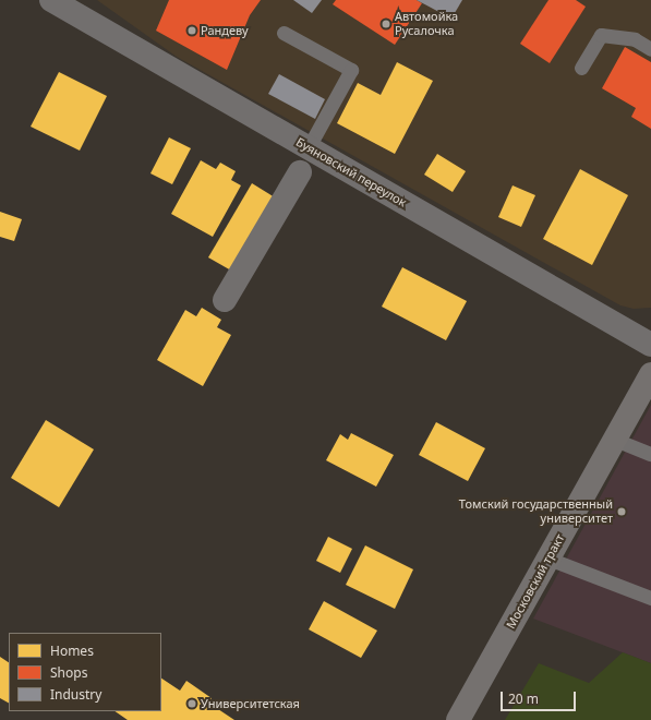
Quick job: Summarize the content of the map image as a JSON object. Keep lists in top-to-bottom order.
{
  "streets": {
    "main road": ["Московский тракт"],
    "street": ["Буяновский переулок"]
  },
  "places": [
    "Автомойка Русалочка",
    "Рандеву",
    "Томский государственный университет",
    "Университетская"
  ],
  "legend": ["Homes", "Shops", "Industry"],
  "scale_bar": "20 m"
}
